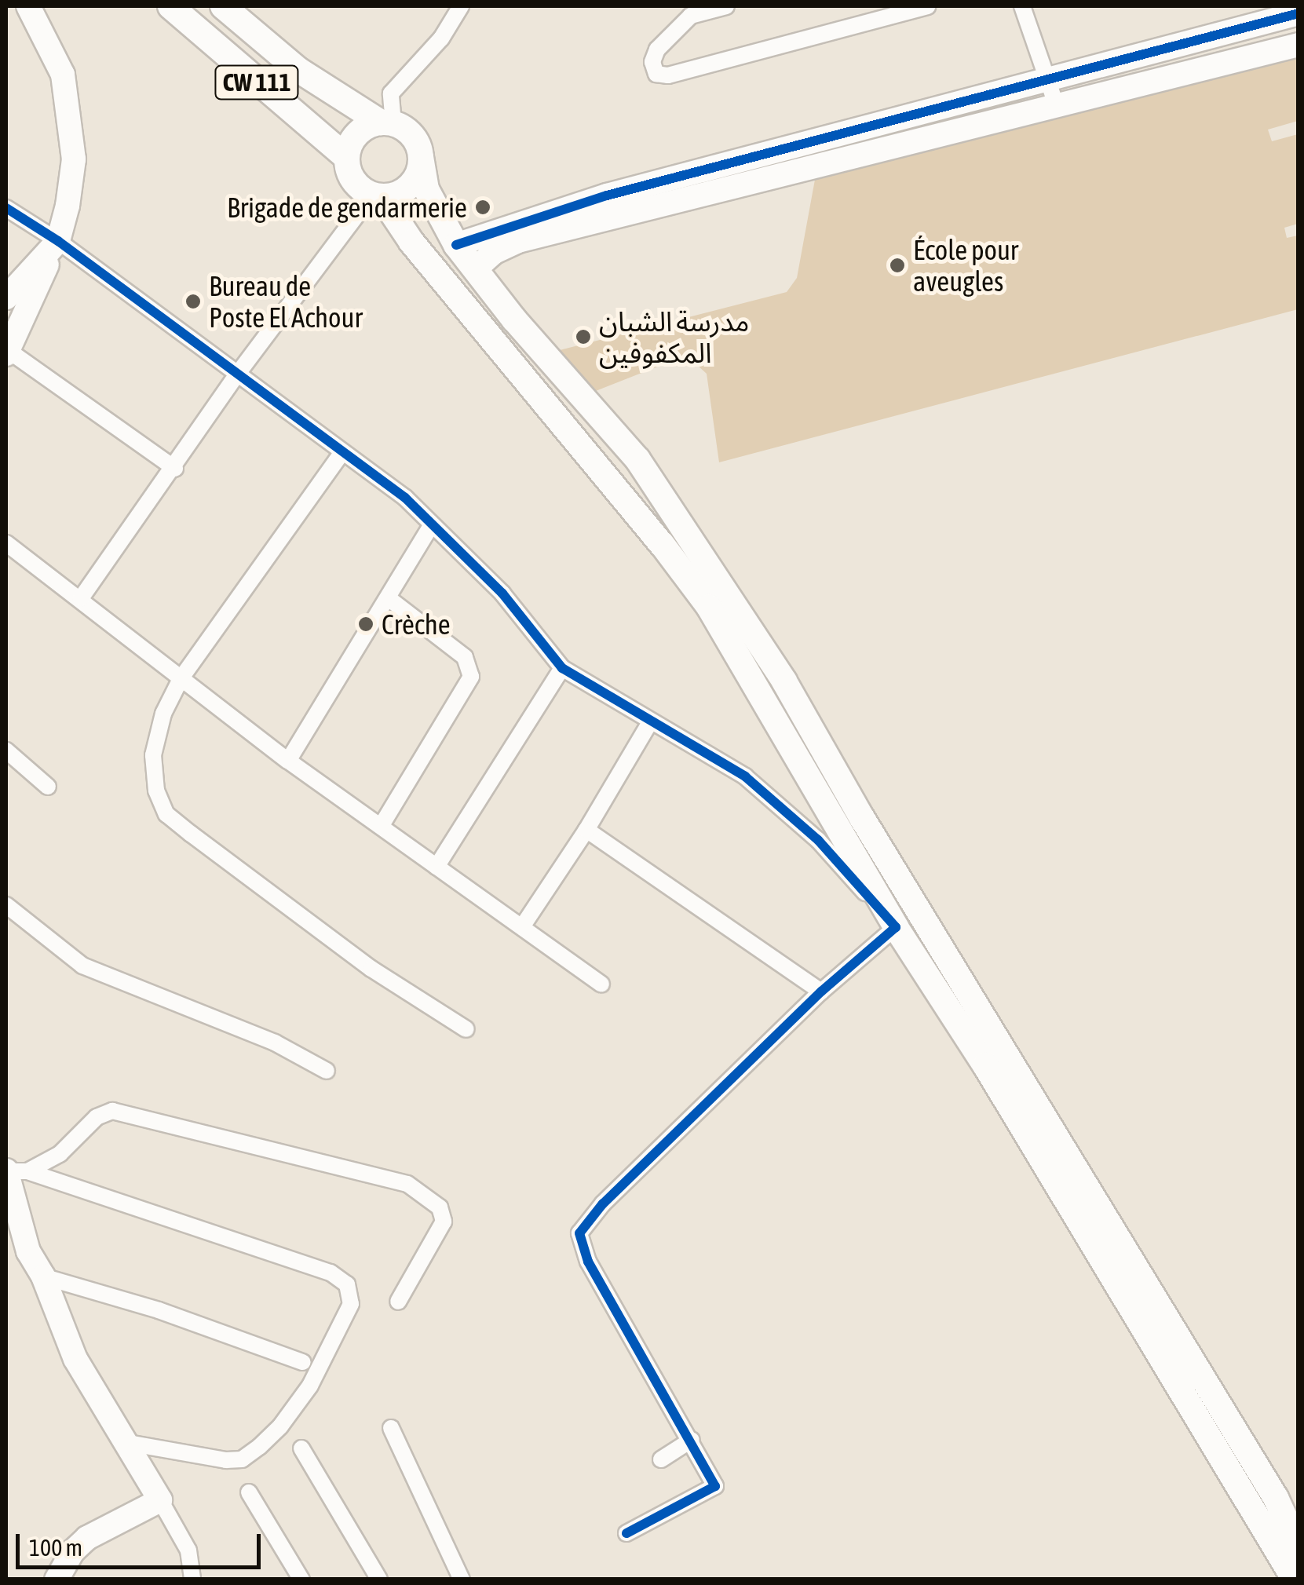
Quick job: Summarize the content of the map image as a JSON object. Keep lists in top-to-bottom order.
{
  "streets": {
    "main road": ["CW 111"]
  },
  "places": [
    "Brigade de gendarmerie",
    "École pour aveugles",
    "Bureau de Poste El Achour",
    "مدرسة الشبان المكفوفين",
    "Crèche"
  ],
  "scale_bar": "100 m"
}
